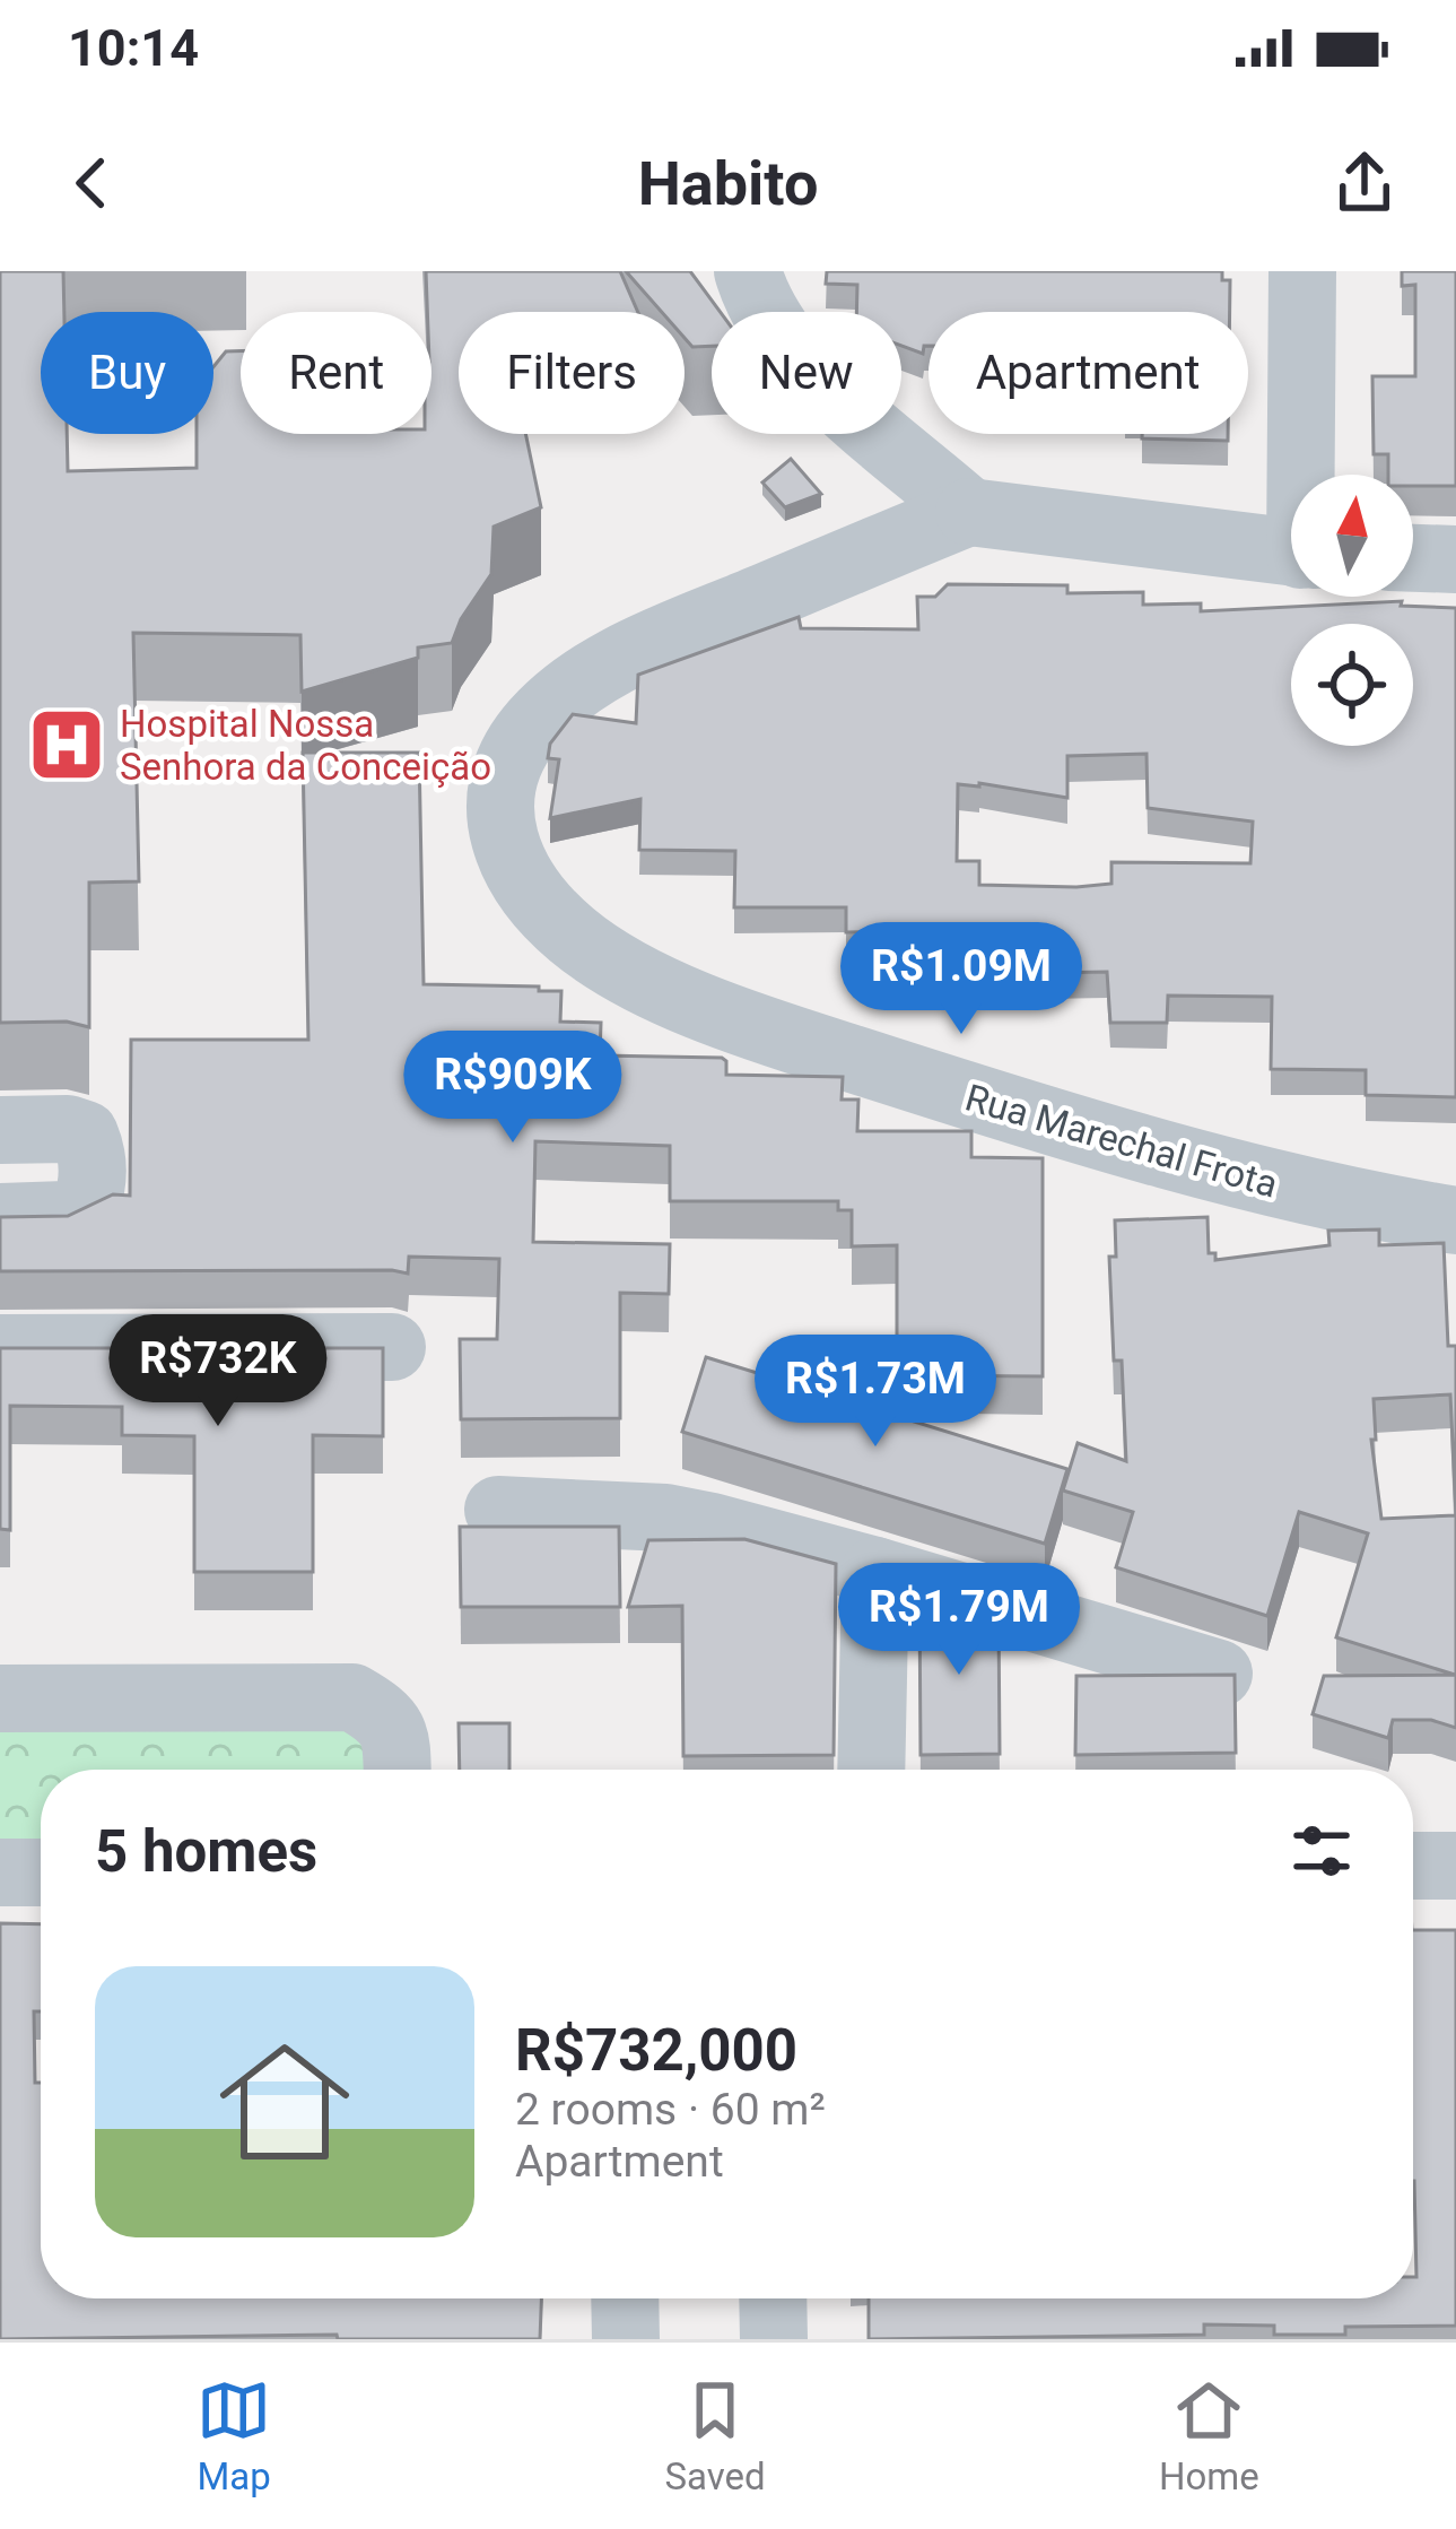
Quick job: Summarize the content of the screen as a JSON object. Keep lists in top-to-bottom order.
{
  "streets": {
    "street": ["Rua Marechal Frota"]
  },
  "places": {
    "hospital": ["Hospital Nossa Senhora da Conceição"]
  },
  "north": "top",
  "page": {
    "status": "10:14",
    "header": "Habito",
    "chip": [
      "Buy",
      "Rent",
      "Filters",
      "New",
      "Apartment"
    ],
    "price": [
      "R$1.09M",
      "R$909K",
      "R$732K",
      "R$1.73M",
      "R$1.79M"
    ],
    "heading": "5 homes",
    "list": [
      {
        "name": "R$732,000",
        "note": "2 rooms · 60 m² · Apartment"
      }
    ],
    "tabs": ["Map", "Saved", "Home"]
  }
}
